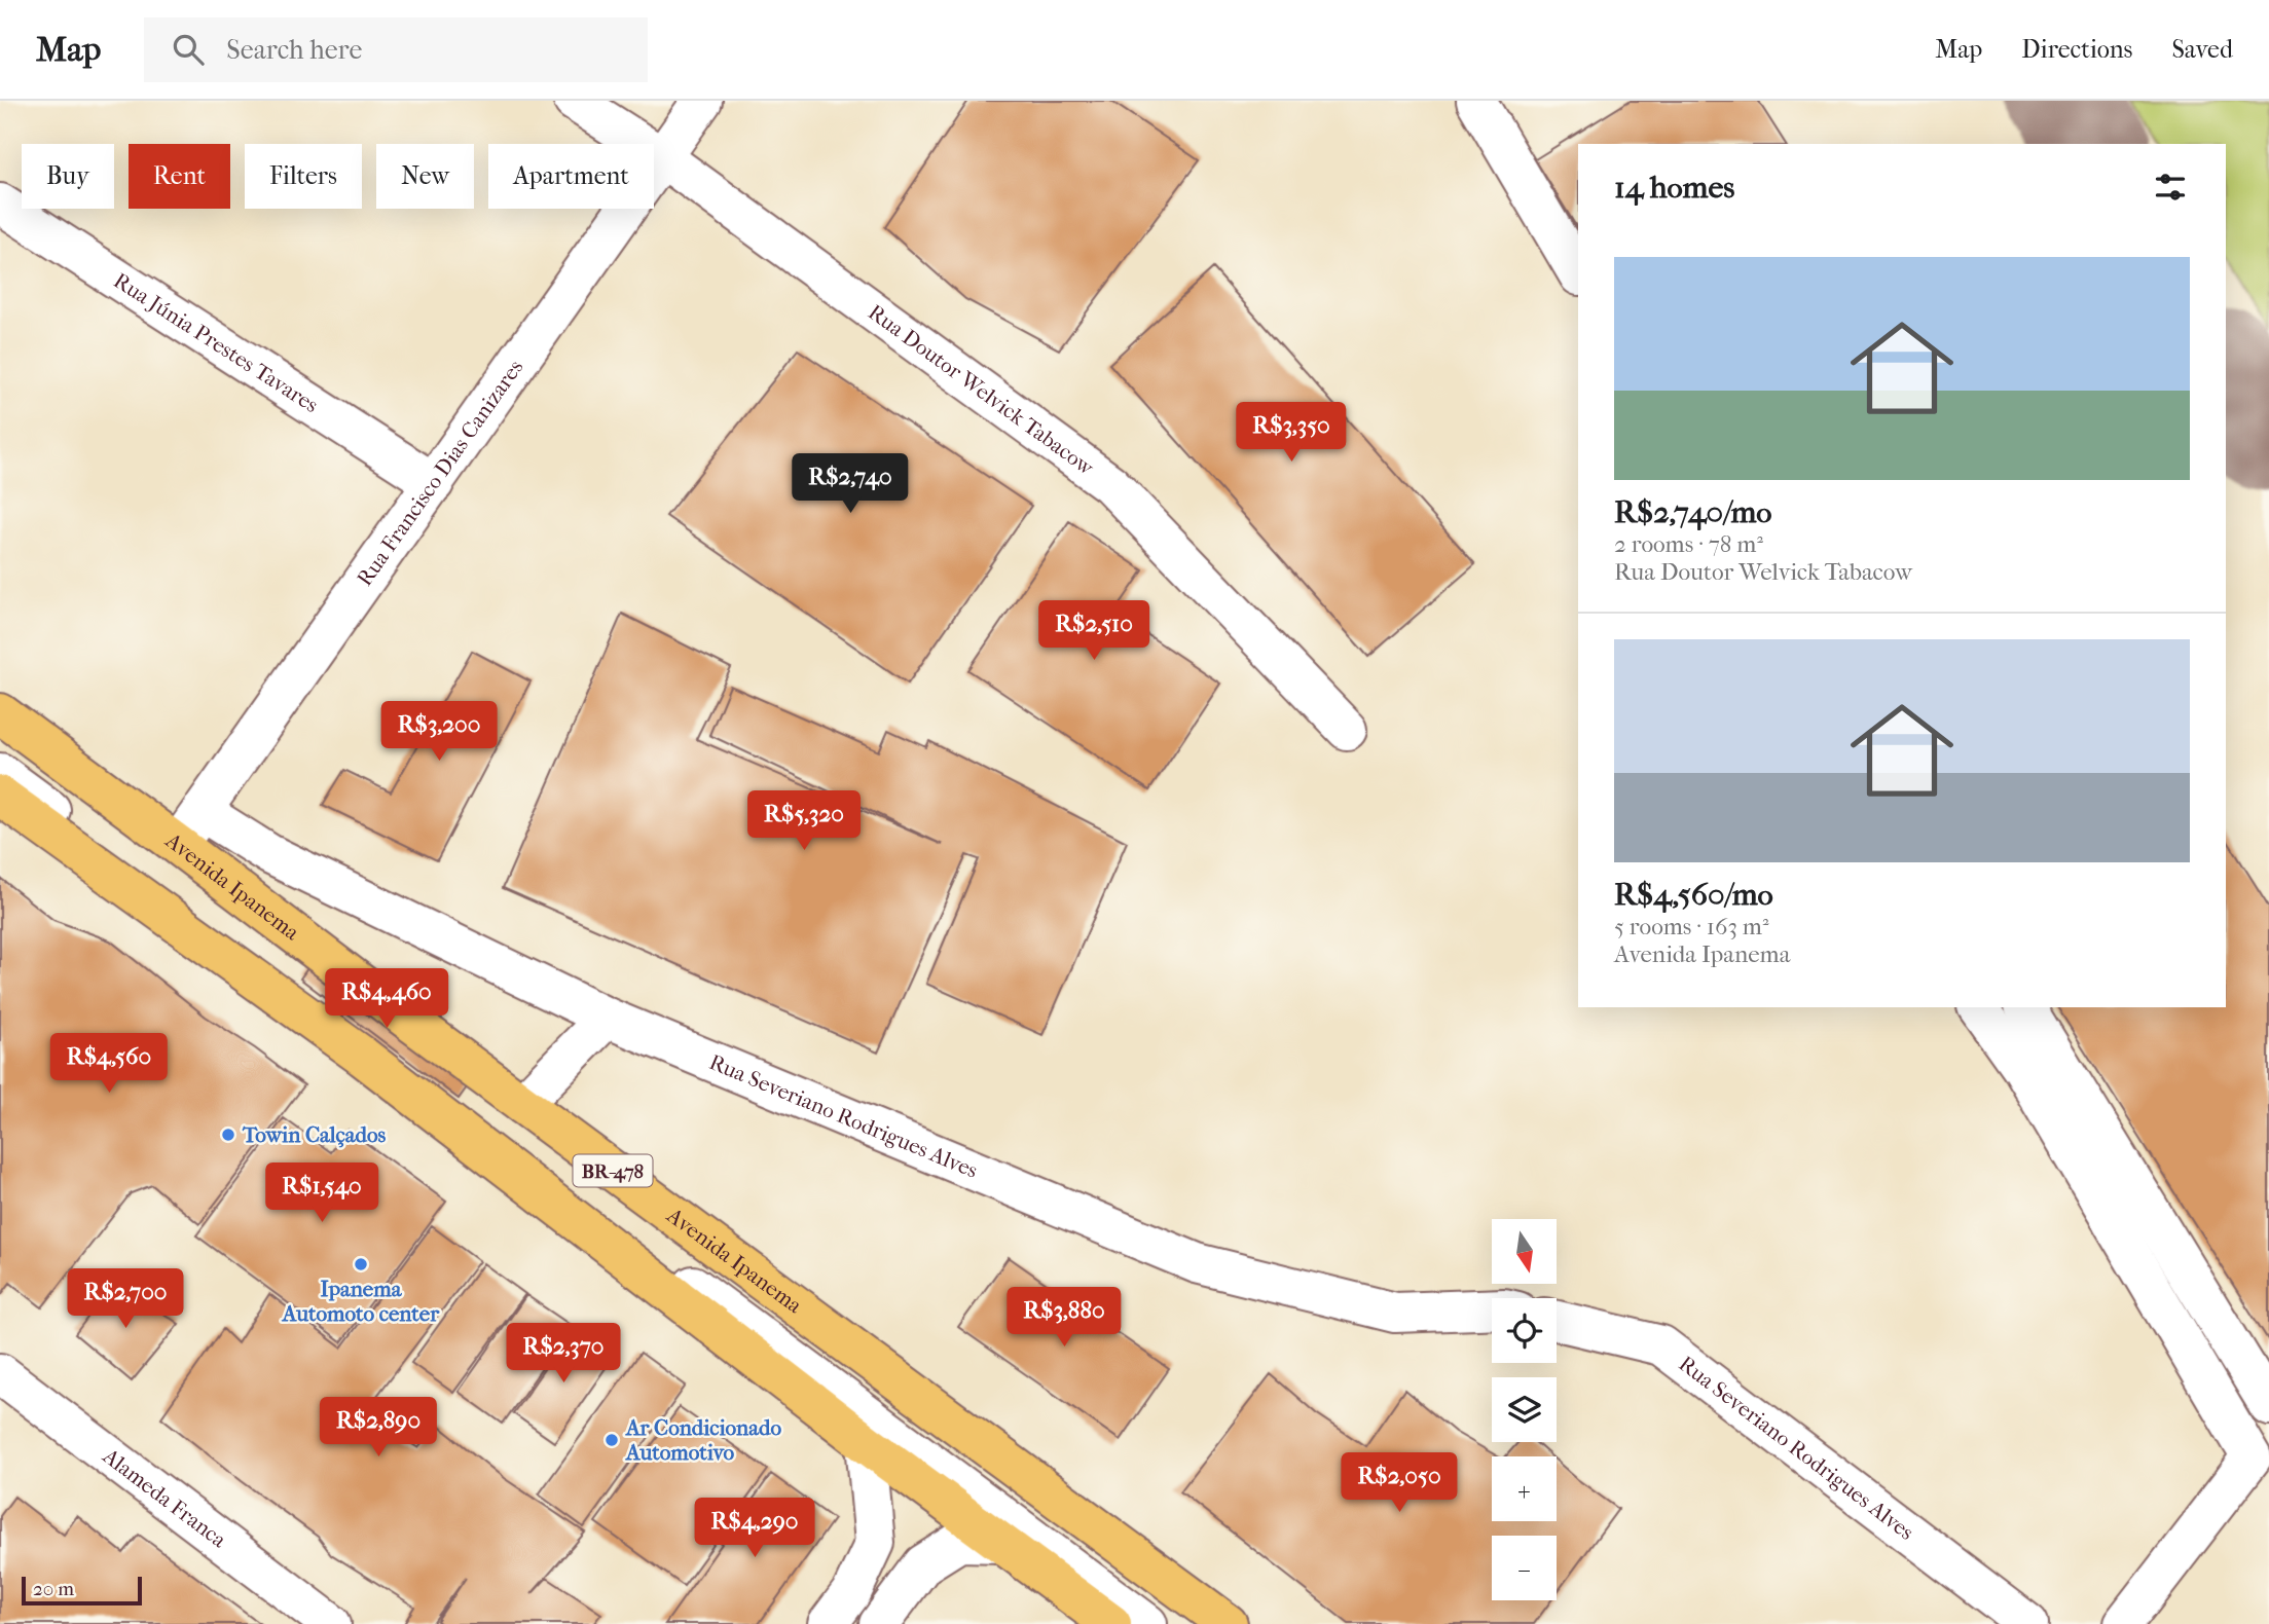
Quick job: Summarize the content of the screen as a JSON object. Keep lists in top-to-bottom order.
{
  "streets": {
    "main road": ["Avenida Ipanema", "BR-478"],
    "street": [
      "Rua Júnia Prestes Tavares",
      "Rua Doutor Welvick Tabacow",
      "Rua Francisco Dias Canizares",
      "Rua Severiano Rodrigues Alves",
      "Alameda Franca"
    ]
  },
  "crossings": [
    ["Rua Júnia Prestes Tavares", "Rua Francisco Dias Canizares"],
    ["Rua Doutor Welvick Tabacow", "Rua Francisco Dias Canizares"],
    ["Rua Francisco Dias Canizares", "Avenida Ipanema"],
    ["Rua Francisco Dias Canizares", "Rua Severiano Rodrigues Alves"]
  ],
  "places": ["Towin Calçados", "Ipanema Automoto center", "Ar Condicionado Automotivo"],
  "scale_bar": "20 m",
  "north": "bottom",
  "page": {
    "header": "Map",
    "search": "Search here",
    "nav": ["Map", "Directions", "Saved"],
    "chip": [
      "Buy",
      "Rent",
      "Filters",
      "New",
      "Apartment"
    ],
    "heading": "14 homes",
    "list": [
      {
        "name": "R$2,740/mo",
        "note": "2 rooms · 78 m² · Rua Doutor Welvick Tabacow"
      },
      {
        "name": "R$4,560/mo",
        "note": "5 rooms · 163 m² · Avenida Ipanema"
      }
    ],
    "price": [
      "R$3,350",
      "R$2,740",
      "R$2,510",
      "R$3,200",
      "R$5,320",
      "R$4,460",
      "R$4,560",
      "R$1,540",
      "R$2,700",
      "R$3,880",
      "R$2,370",
      "R$2,890",
      "R$2,050",
      "R$4,290"
    ],
    "map_buttons": ["+", "−"],
    "scale": "20 m"
  }
}
